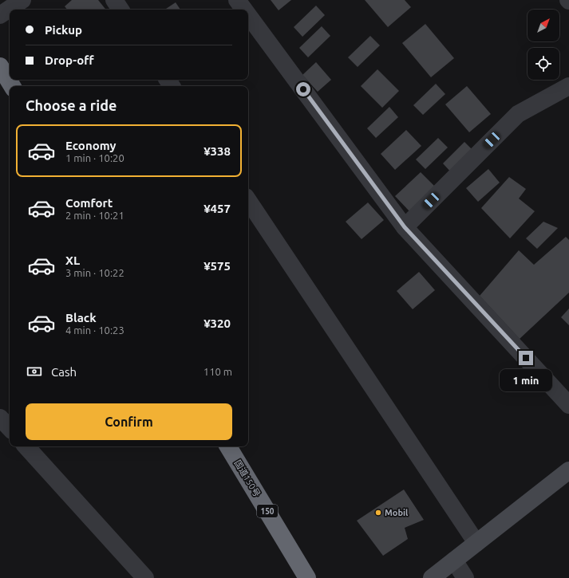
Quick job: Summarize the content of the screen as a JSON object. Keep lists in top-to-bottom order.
{
  "streets": {
    "highway": ["国道150号", "150"]
  },
  "places": ["Mobil"],
  "north": "top right",
  "page": {
    "banner": ["Pickup", "Drop-off"],
    "heading": "Choose a ride",
    "list": [
      {
        "name": "Economy",
        "note": "1 min · 10:20",
        "value": "¥338"
      },
      {
        "name": "Comfort",
        "note": "2 min · 10:21",
        "value": "¥457"
      },
      {
        "name": "XL",
        "note": "3 min · 10:22",
        "value": "¥575"
      },
      {
        "name": "Black",
        "note": "4 min · 10:23",
        "value": "¥320"
      }
    ],
    "pay": ["Cash", "110 m"],
    "bubble": "1 min",
    "buttons": "Confirm"
  }
}
